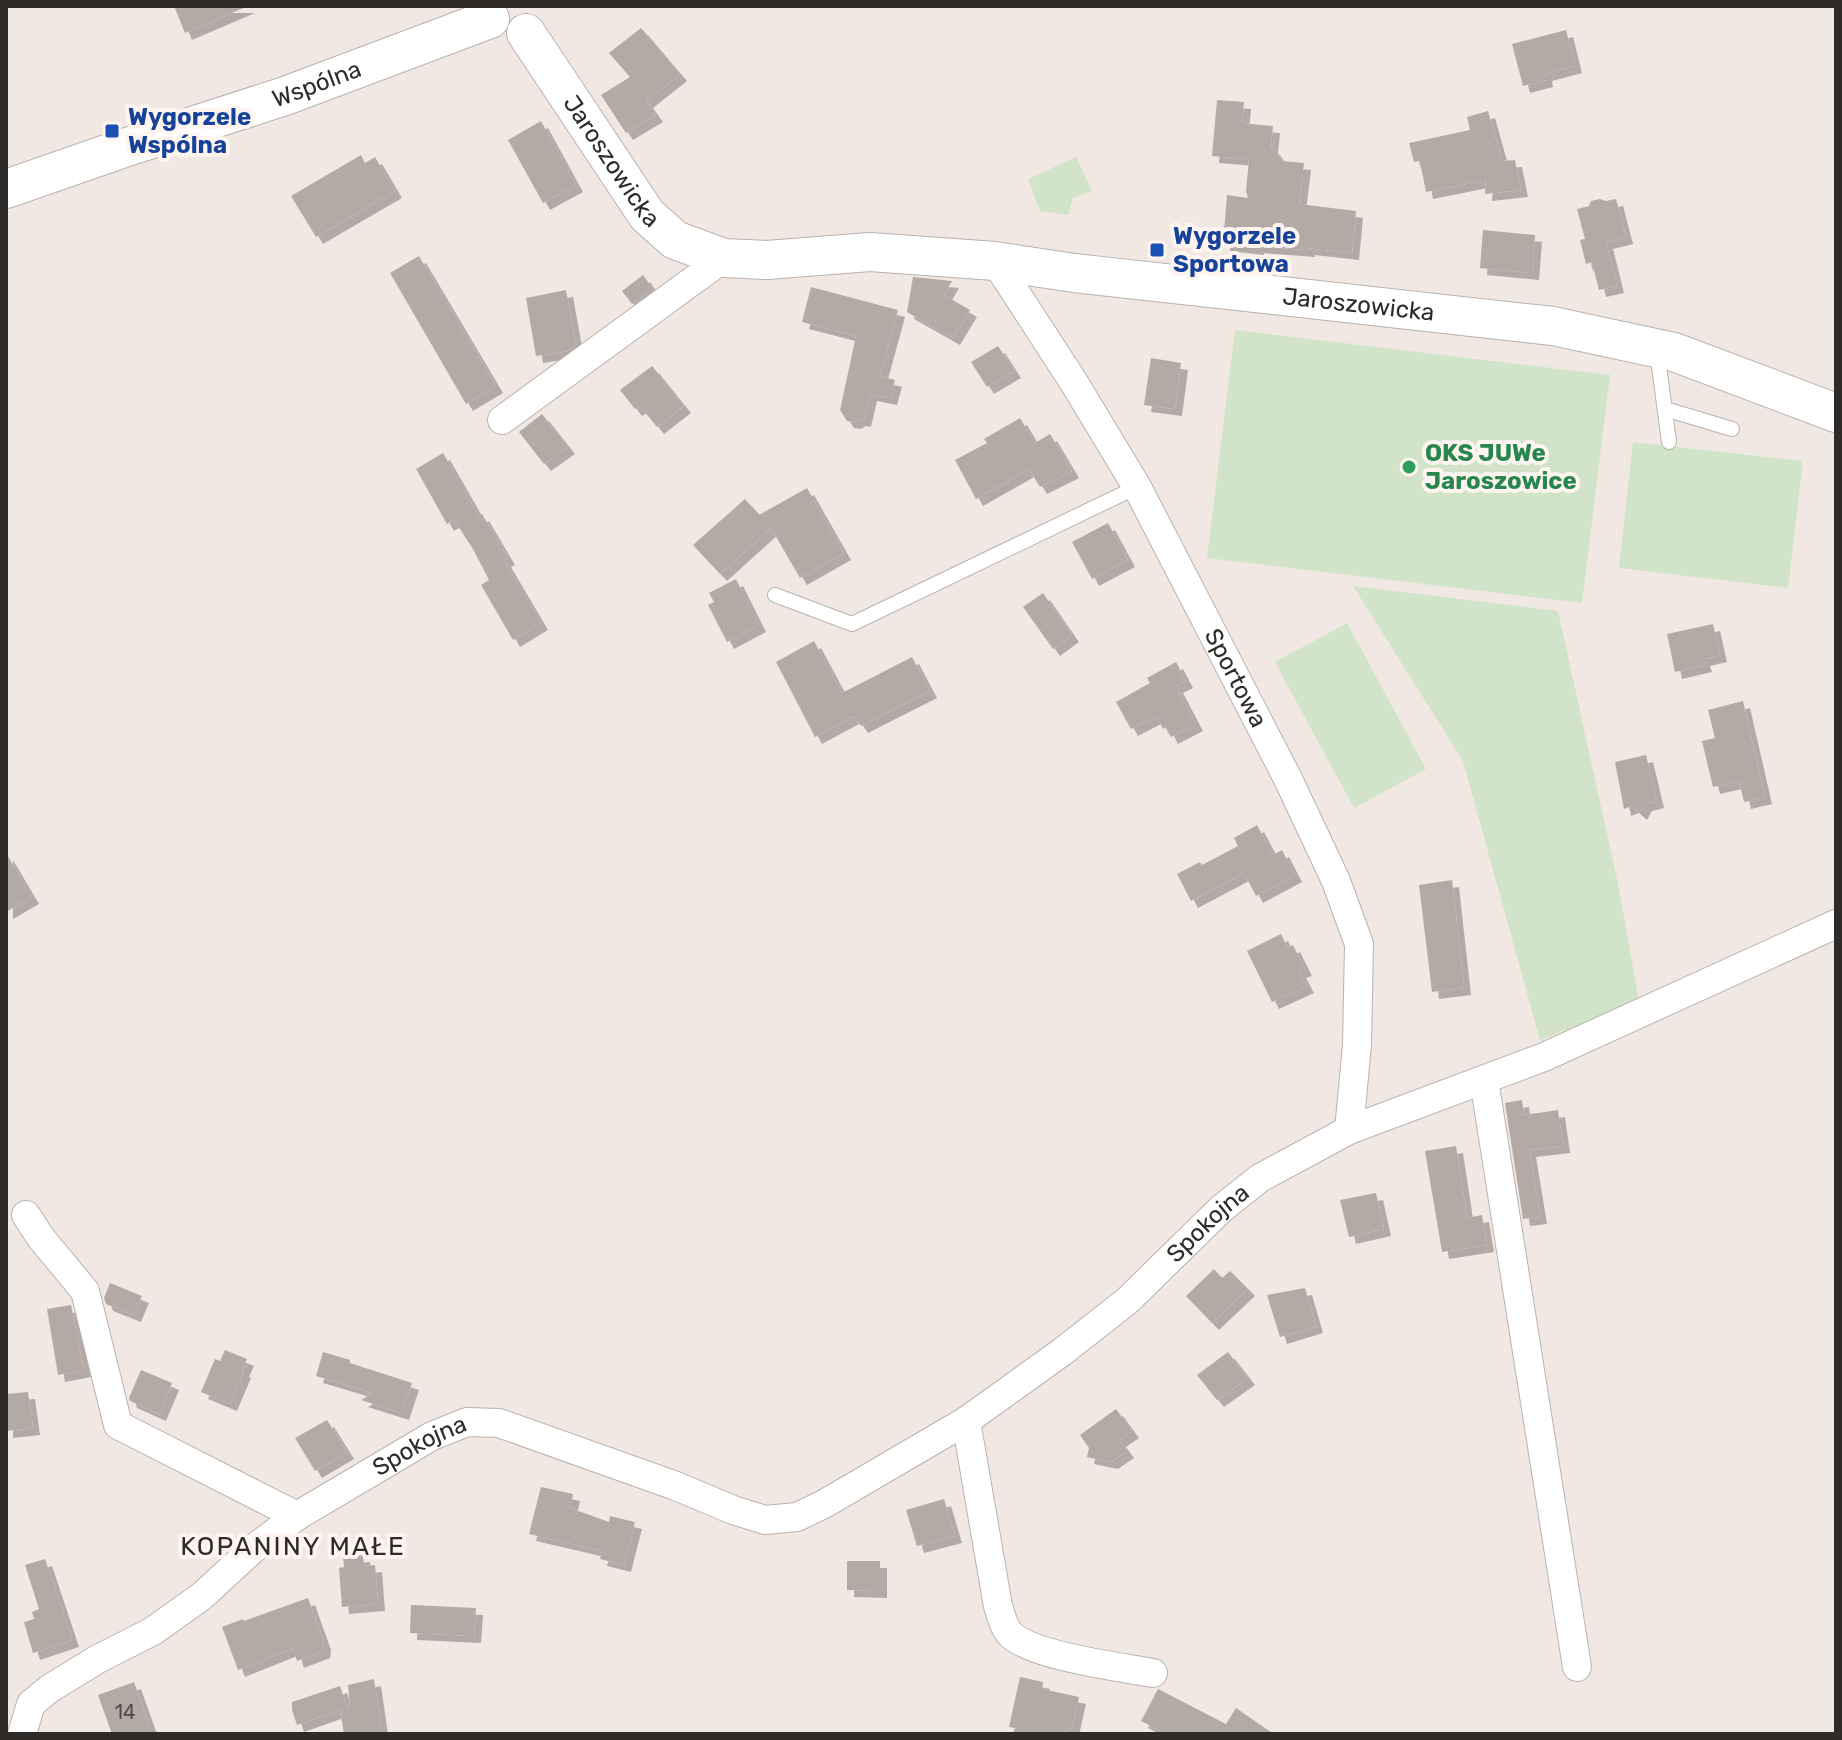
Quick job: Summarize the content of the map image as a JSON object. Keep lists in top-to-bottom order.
{
  "streets": {
    "street": [
      "Wspólna",
      "Jaroszowicka",
      "Sportowa",
      "Spokojna"
    ]
  },
  "crossings": [
    ["Jaroszowicka", "Sportowa"],
    ["Sportowa", "Spokojna"]
  ],
  "districts": ["KOPANINY MAŁE"],
  "places": {
    "transit": ["Wygorzele Wspólna", "Wygorzele Sportowa"],
    "other": ["OKS JUWe Jaroszowice"]
  },
  "house_numbers": ["14"]
}
